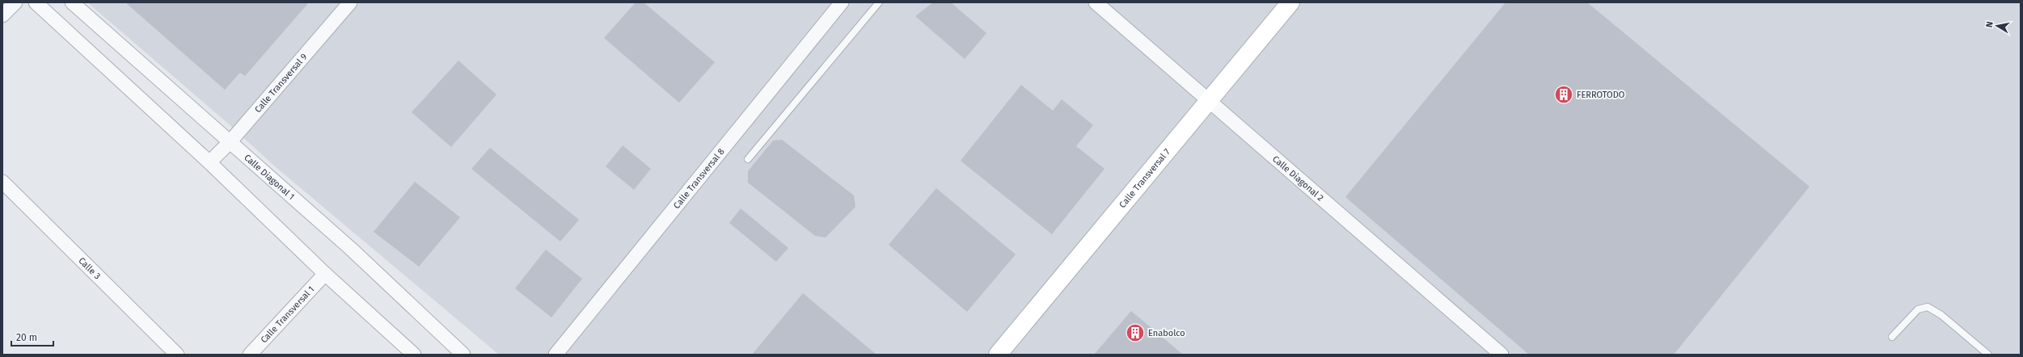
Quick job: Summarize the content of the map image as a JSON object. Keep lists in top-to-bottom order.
{
  "streets": {
    "street": [
      "Calle Transversal 9",
      "Calle Diagonal 1",
      "Calle Transversal 8",
      "Calle Transversal 7",
      "Calle Diagonal 2",
      "Calle 3",
      "Calle Transversal 1"
    ]
  },
  "crossings": [
    ["Calle Transversal 9", "Calle Diagonal 1"],
    ["Calle Transversal 7", "Calle Diagonal 2"]
  ],
  "places": {
    "building": ["FERROTODO", "Enabolco"]
  },
  "scale_bar": "20 m",
  "north": "left"
}
